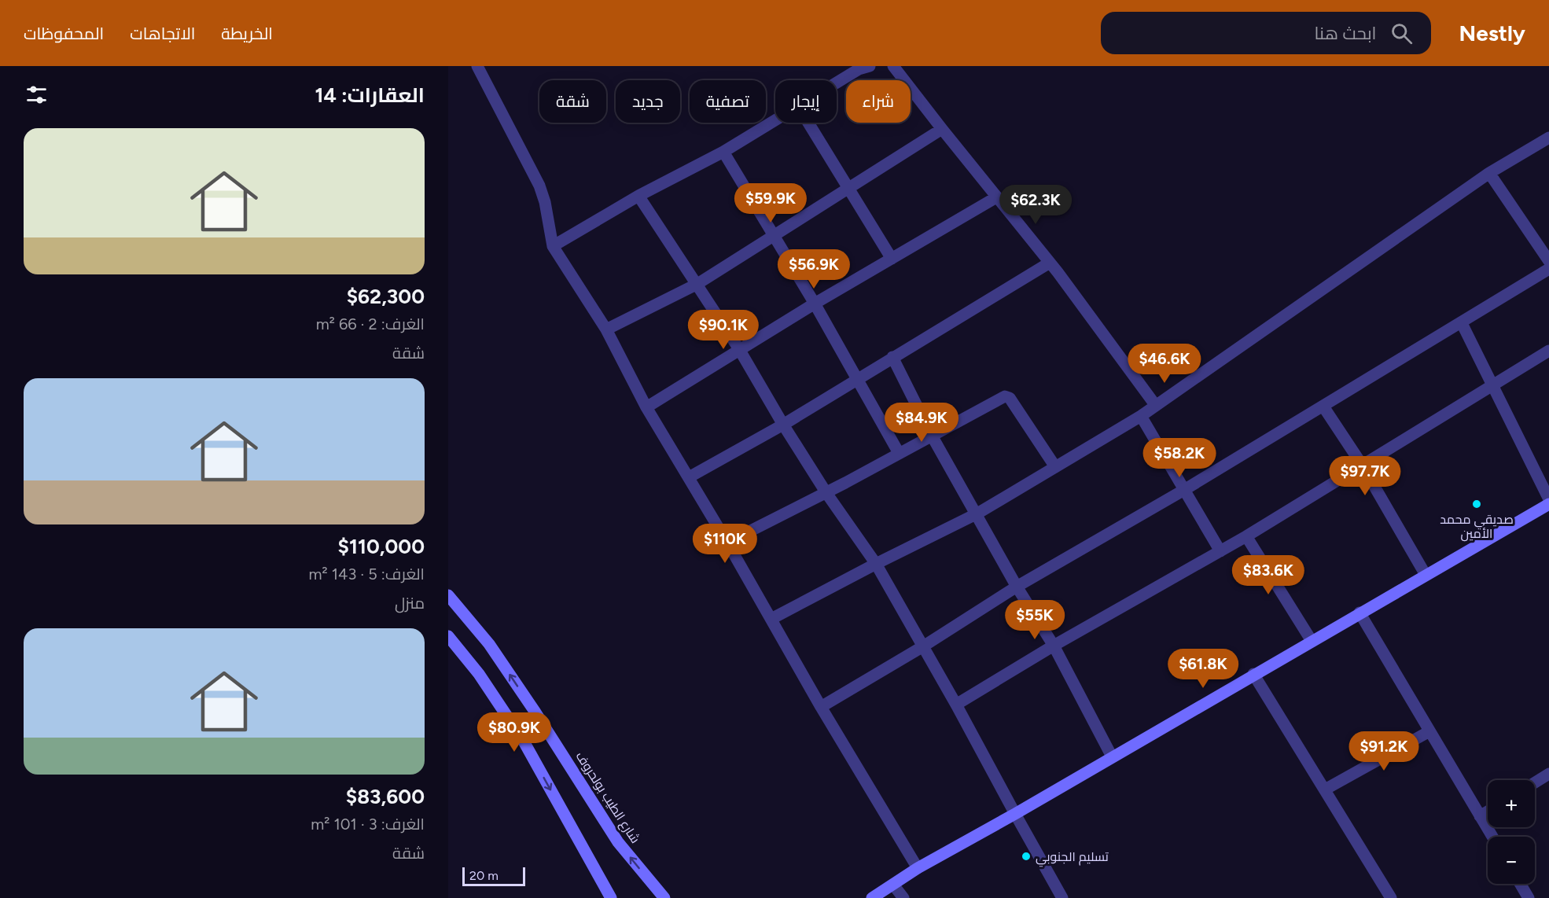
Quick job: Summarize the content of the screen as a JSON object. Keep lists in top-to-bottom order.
{
  "streets": {
    "street": ["شارع الطيب بولحروف"]
  },
  "places": ["صديقي محمد الأمين", "تسليم الجنوبي"],
  "scale_bar": "20 m",
  "page": {
    "header": "Nestly",
    "search": "ابحث هنا",
    "nav": ["الخريطة", "الاتجاهات", "المحفوظات"],
    "heading": "العقارات: 14",
    "chip": [
      "شراء",
      "إيجار",
      "تصفية",
      "جديد",
      "شقة"
    ],
    "list": [
      {
        "name": "$62,300",
        "note": "الغرف: 2 · 66 m² · شقة"
      },
      {
        "name": "$110,000",
        "note": "الغرف: 5 · 143 m² · منزل"
      },
      {
        "name": "$83,600",
        "note": "الغرف: 3 · 101 m² · شقة"
      }
    ],
    "price": [
      "$59.9K",
      "$62.3K",
      "$56.9K",
      "$90.1K",
      "$46.6K",
      "$84.9K",
      "$58.2K",
      "$97.7K",
      "$110K",
      "$83.6K",
      "$55K",
      "$61.8K",
      "$80.9K",
      "$91.2K"
    ],
    "map_buttons": ["+", "−"],
    "scale": "20 m"
  }
}
